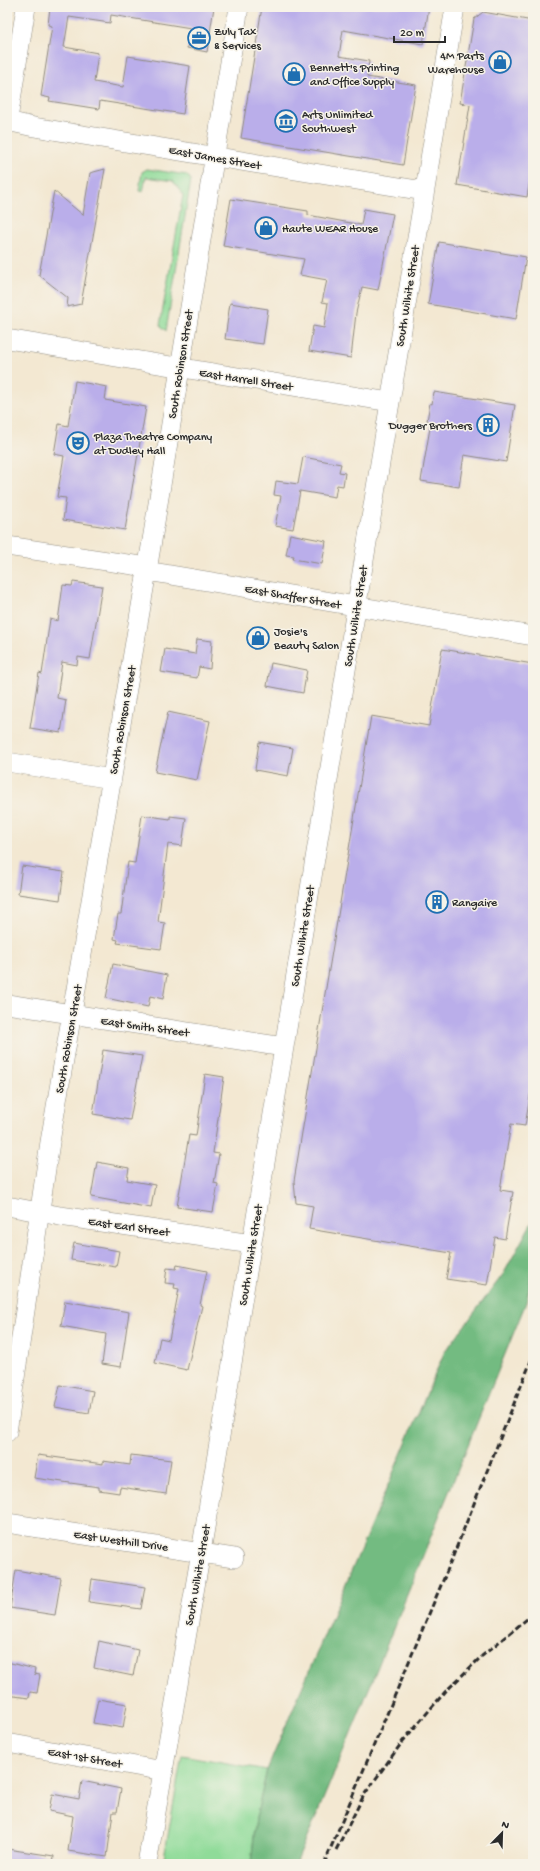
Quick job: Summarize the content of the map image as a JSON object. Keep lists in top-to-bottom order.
{
  "streets": {
    "street": [
      "East James Street",
      "South Wilhite Street",
      "South Robinson Street",
      "East Harrell Street",
      "East Shaffer Street",
      "East Smith Street",
      "East Earl Street",
      "East Westhill Drive",
      "East 1st Street"
    ]
  },
  "crossings": [
    ["East James Street", "South Wilhite Street"],
    ["East James Street", "South Robinson Street"],
    ["South Wilhite Street", "East Harrell Street"],
    ["South Wilhite Street", "East Shaffer Street"],
    ["South Wilhite Street", "East Smith Street"],
    ["South Wilhite Street", "East Earl Street"],
    ["South Wilhite Street", "East Westhill Drive"],
    ["South Wilhite Street", "East 1st Street"],
    ["South Robinson Street", "East Harrell Street"],
    ["South Robinson Street", "East Shaffer Street"],
    ["South Robinson Street", "East Smith Street"],
    ["South Robinson Street", "East Earl Street"]
  ],
  "places": {
    "office": ["Zuly Tax & Services"],
    "shop": [
      "4M Parts Warehouse",
      "Bennett's Printing and Office Supply",
      "Haute WEAR House",
      "Josie's Beauty Salon"
    ],
    "museum": ["Arts Unlimited Southwest"],
    "building": ["Dugger Brothers", "Rangaire"],
    "theatre": ["Plaza Theatre Company at Dudley Hall"]
  },
  "scale_bar": "20 m",
  "north": "top right"
}
